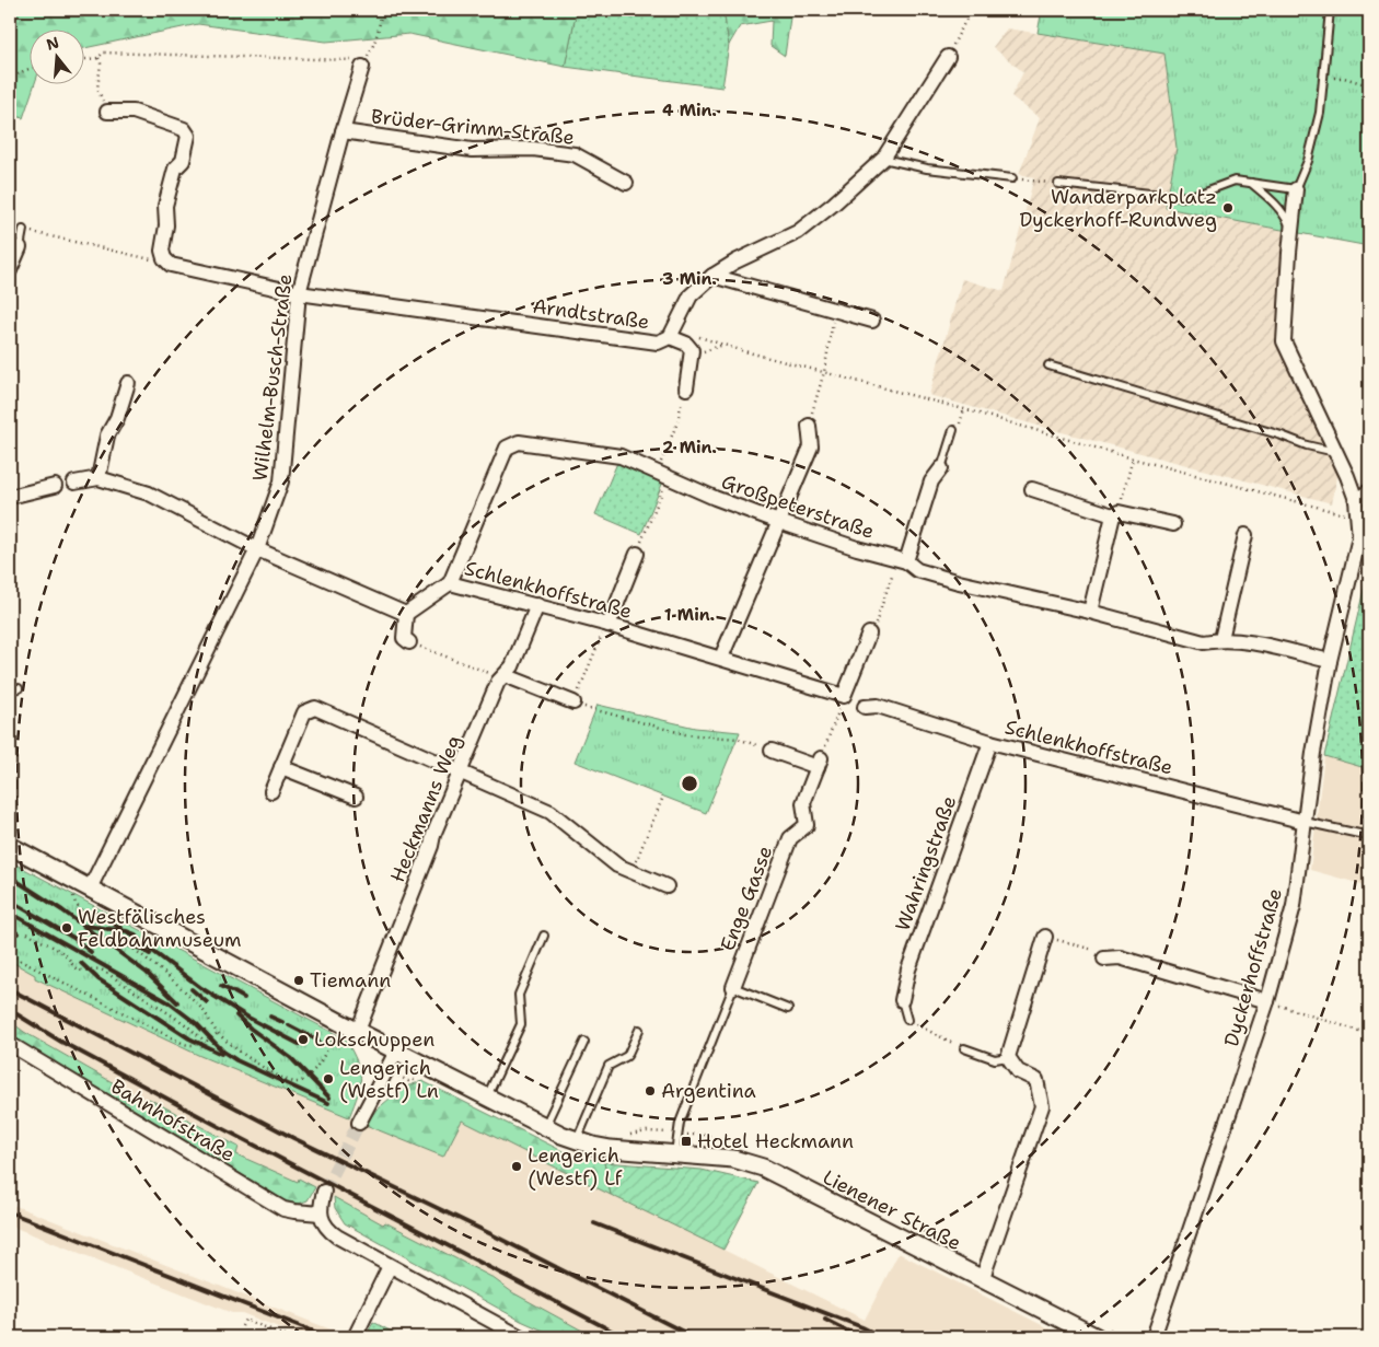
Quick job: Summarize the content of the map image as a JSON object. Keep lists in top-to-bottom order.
{
  "streets": {
    "street": [
      "Brüder-Grimm-Straße",
      "Arndtstraße",
      "Wilhelm-Busch-Straße",
      "Großpeterstraße",
      "Schlenkhoffstraße",
      "Heckmanns Weg",
      "Wahringstraße",
      "Enge Gasse",
      "Dyckerhoffstraße",
      "Bahnhofstraße",
      "Lienener Straße"
    ]
  },
  "crossings": [
    ["Brüder-Grimm-Straße", "Wilhelm-Busch-Straße"],
    ["Arndtstraße", "Wilhelm-Busch-Straße"],
    ["Wilhelm-Busch-Straße", "Lienener Straße"],
    ["Großpeterstraße", "Schlenkhoffstraße"],
    ["Großpeterstraße", "Dyckerhoffstraße"],
    ["Schlenkhoffstraße", "Heckmanns Weg"],
    ["Schlenkhoffstraße", "Wahringstraße"],
    ["Schlenkhoffstraße", "Dyckerhoffstraße"],
    ["Heckmanns Weg", "Lienener Straße"],
    ["Enge Gasse", "Lienener Straße"]
  ],
  "places": {
    "other": [
      "Wanderparkplatz Dyckerhoff-Rundweg",
      "Westfälisches Feldbahnmuseum",
      "Tiemann",
      "Lokschuppen",
      "Lengerich (Westf) Ln",
      "Argentina",
      "Lengerich (Westf) Lf"
    ],
    "transit": ["Hotel Heckmann"]
  },
  "north": "top",
  "rings": [
    "4 Min.",
    "3 Min.",
    "2 Min.",
    "1 Min."
  ]
}
